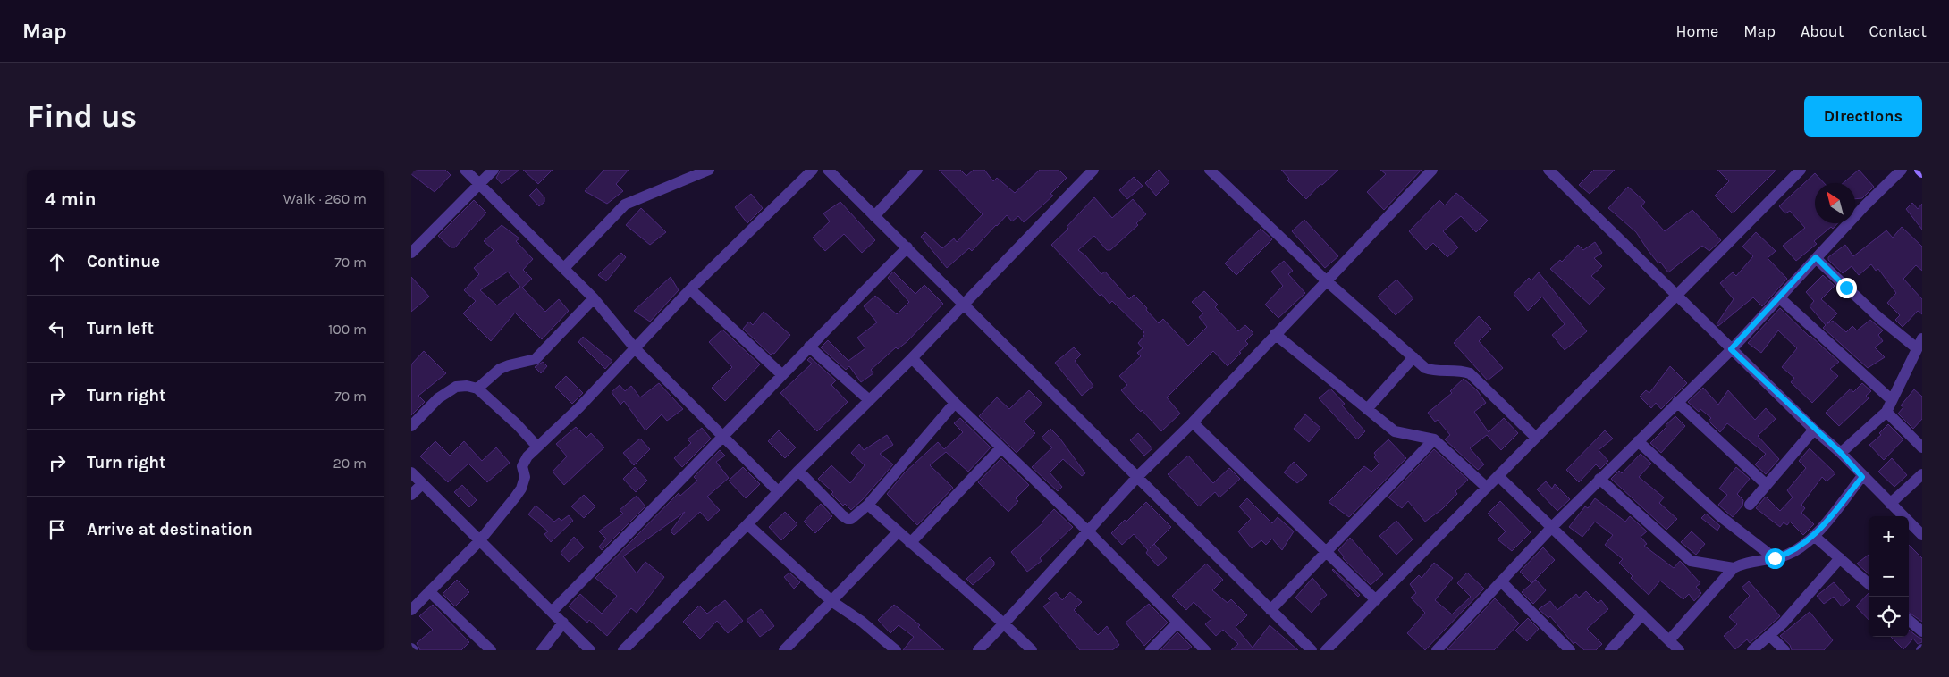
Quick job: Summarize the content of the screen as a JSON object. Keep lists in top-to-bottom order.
{
  "north": "top left",
  "page": {
    "header": "Map",
    "nav": [
      "Home",
      "Map",
      "About",
      "Contact"
    ],
    "buttons": "Directions",
    "title": "Find us",
    "heading": ["4 min", "Walk · 260 m"],
    "list": [
      ["Continue", "70 m"],
      ["Turn left", "100 m"],
      ["Turn right", "70 m"],
      ["Turn right", "20 m"],
      "Arrive at destination"
    ],
    "map_buttons": ["+", "−"]
  }
}
